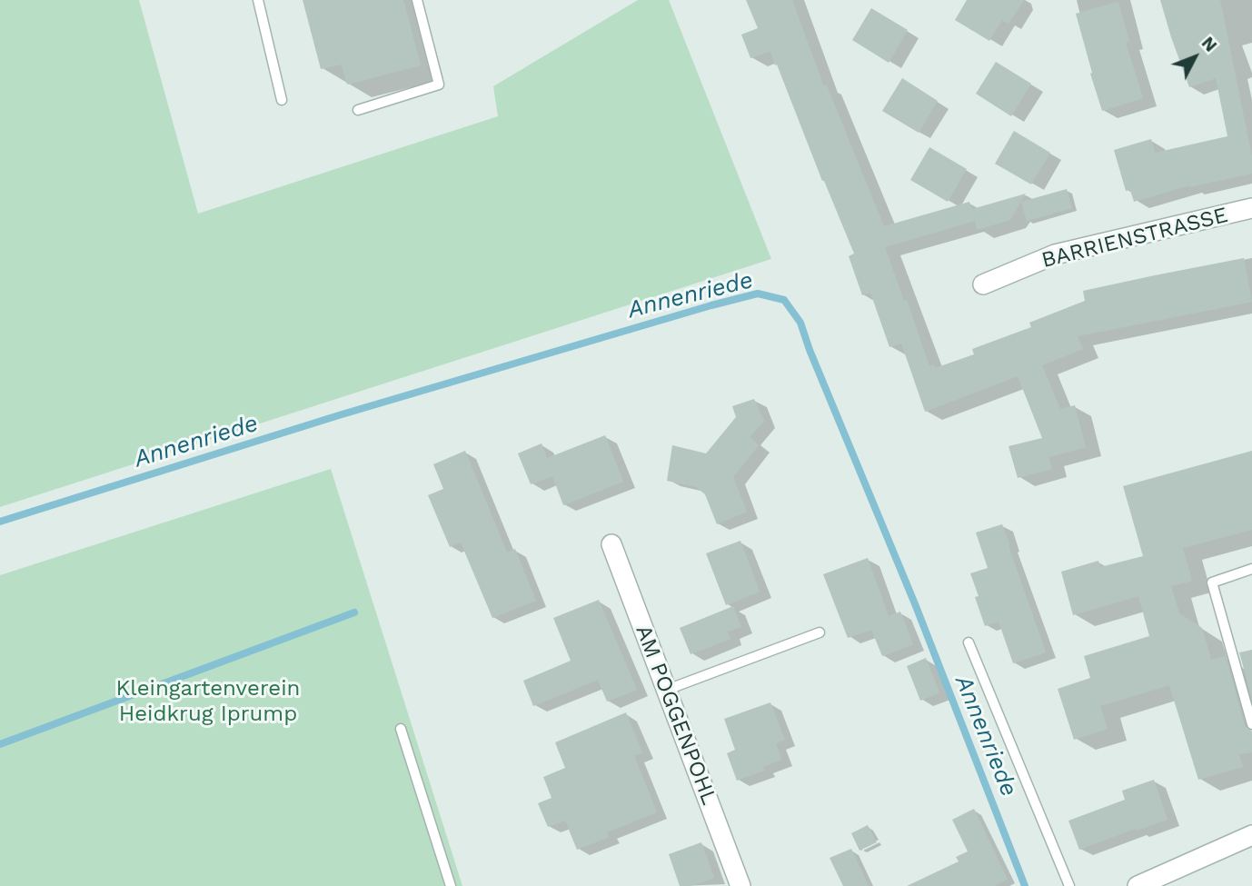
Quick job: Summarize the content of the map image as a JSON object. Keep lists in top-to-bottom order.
{
  "streets": {
    "street": ["BARRIENSTRASSE", "AM POGGENPOHL"]
  },
  "water": ["Annenriede"],
  "parks": ["Kleingartenverein Heidkrug Iprump"],
  "north": "top right"
}
